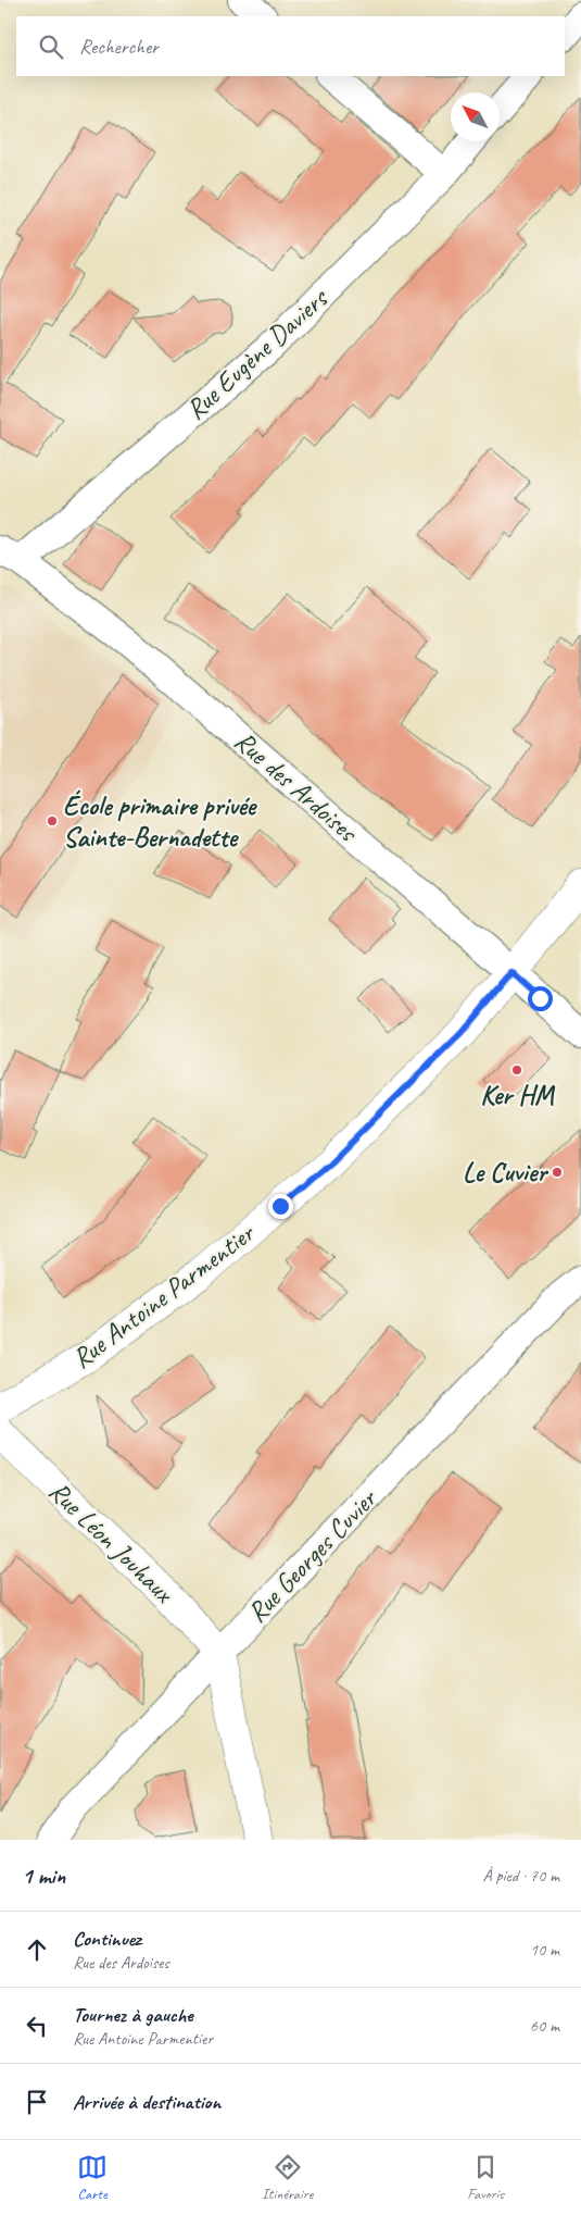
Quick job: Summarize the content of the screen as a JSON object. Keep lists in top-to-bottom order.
{
  "streets": {
    "main road": ["Rue Antoine Parmentier", "Rue Léon Jouhaux"],
    "street": ["Rue Eugène Daviers", "Rue des Ardoises", "Rue Georges Cuvier"]
  },
  "crossings": [
    ["Rue Eugène Daviers", "Rue des Ardoises"],
    ["Rue des Ardoises", "Rue Antoine Parmentier"],
    ["Rue Léon Jouhaux", "Rue Georges Cuvier"]
  ],
  "places": ["École primaire privée Sainte-Bernadette", "Ker HM", "Le Cuvier"],
  "north": "top left",
  "page": {
    "search": "Rechercher",
    "heading": ["1 min", "À pied · 70 m"],
    "list": [
      ["Continuez", "Rue des Ardoises", "10 m"],
      ["Tournez à gauche", "Rue Antoine Parmentier", "60 m"],
      "Arrivée à destination"
    ],
    "nav": ["Carte", "Itinéraire", "Favoris"]
  }
}
